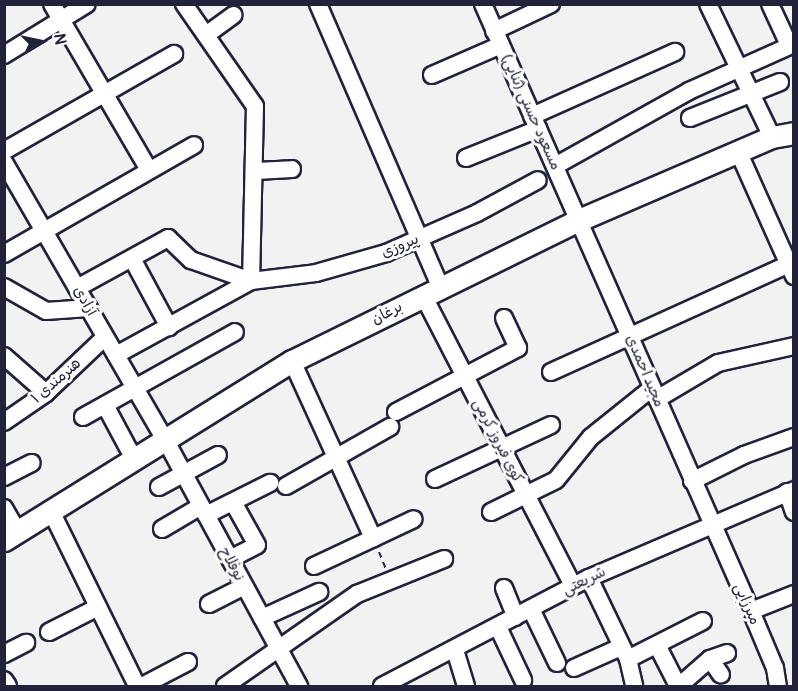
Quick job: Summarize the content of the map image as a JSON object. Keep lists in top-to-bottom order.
{
  "streets": {
    "main road": ["برغان"],
    "street": [
      "مسعود حسنی (ثنایی)",
      "پیروزی",
      "آزادی",
      "مجید احمدی",
      "هنرمندی ۱",
      "کوی فیروز کرمی",
      "نوفلاح",
      "شریعتی",
      "میرزایی"
    ]
  },
  "crossings": [
    ["مسعود حسنی (ثنایی)", "برغان"],
    ["مسعود حسنی (ثنایی)", "مجید احمدی"],
    ["پیروزی", "کوی فیروز کرمی"],
    ["آزادی", "برغان"],
    ["آزادی", "هنرمندی ۱"],
    ["آزادی", "نوفلاح"],
    ["برغان", "مجید احمدی"],
    ["برغان", "کوی فیروز کرمی"],
    ["برغان", "نوفلاح"],
    ["مجید احمدی", "شریعتی"],
    ["مجید احمدی", "میرزایی"],
    ["کوی فیروز کرمی", "شریعتی"],
    ["شریعتی", "میرزایی"]
  ],
  "north": "right"
}
